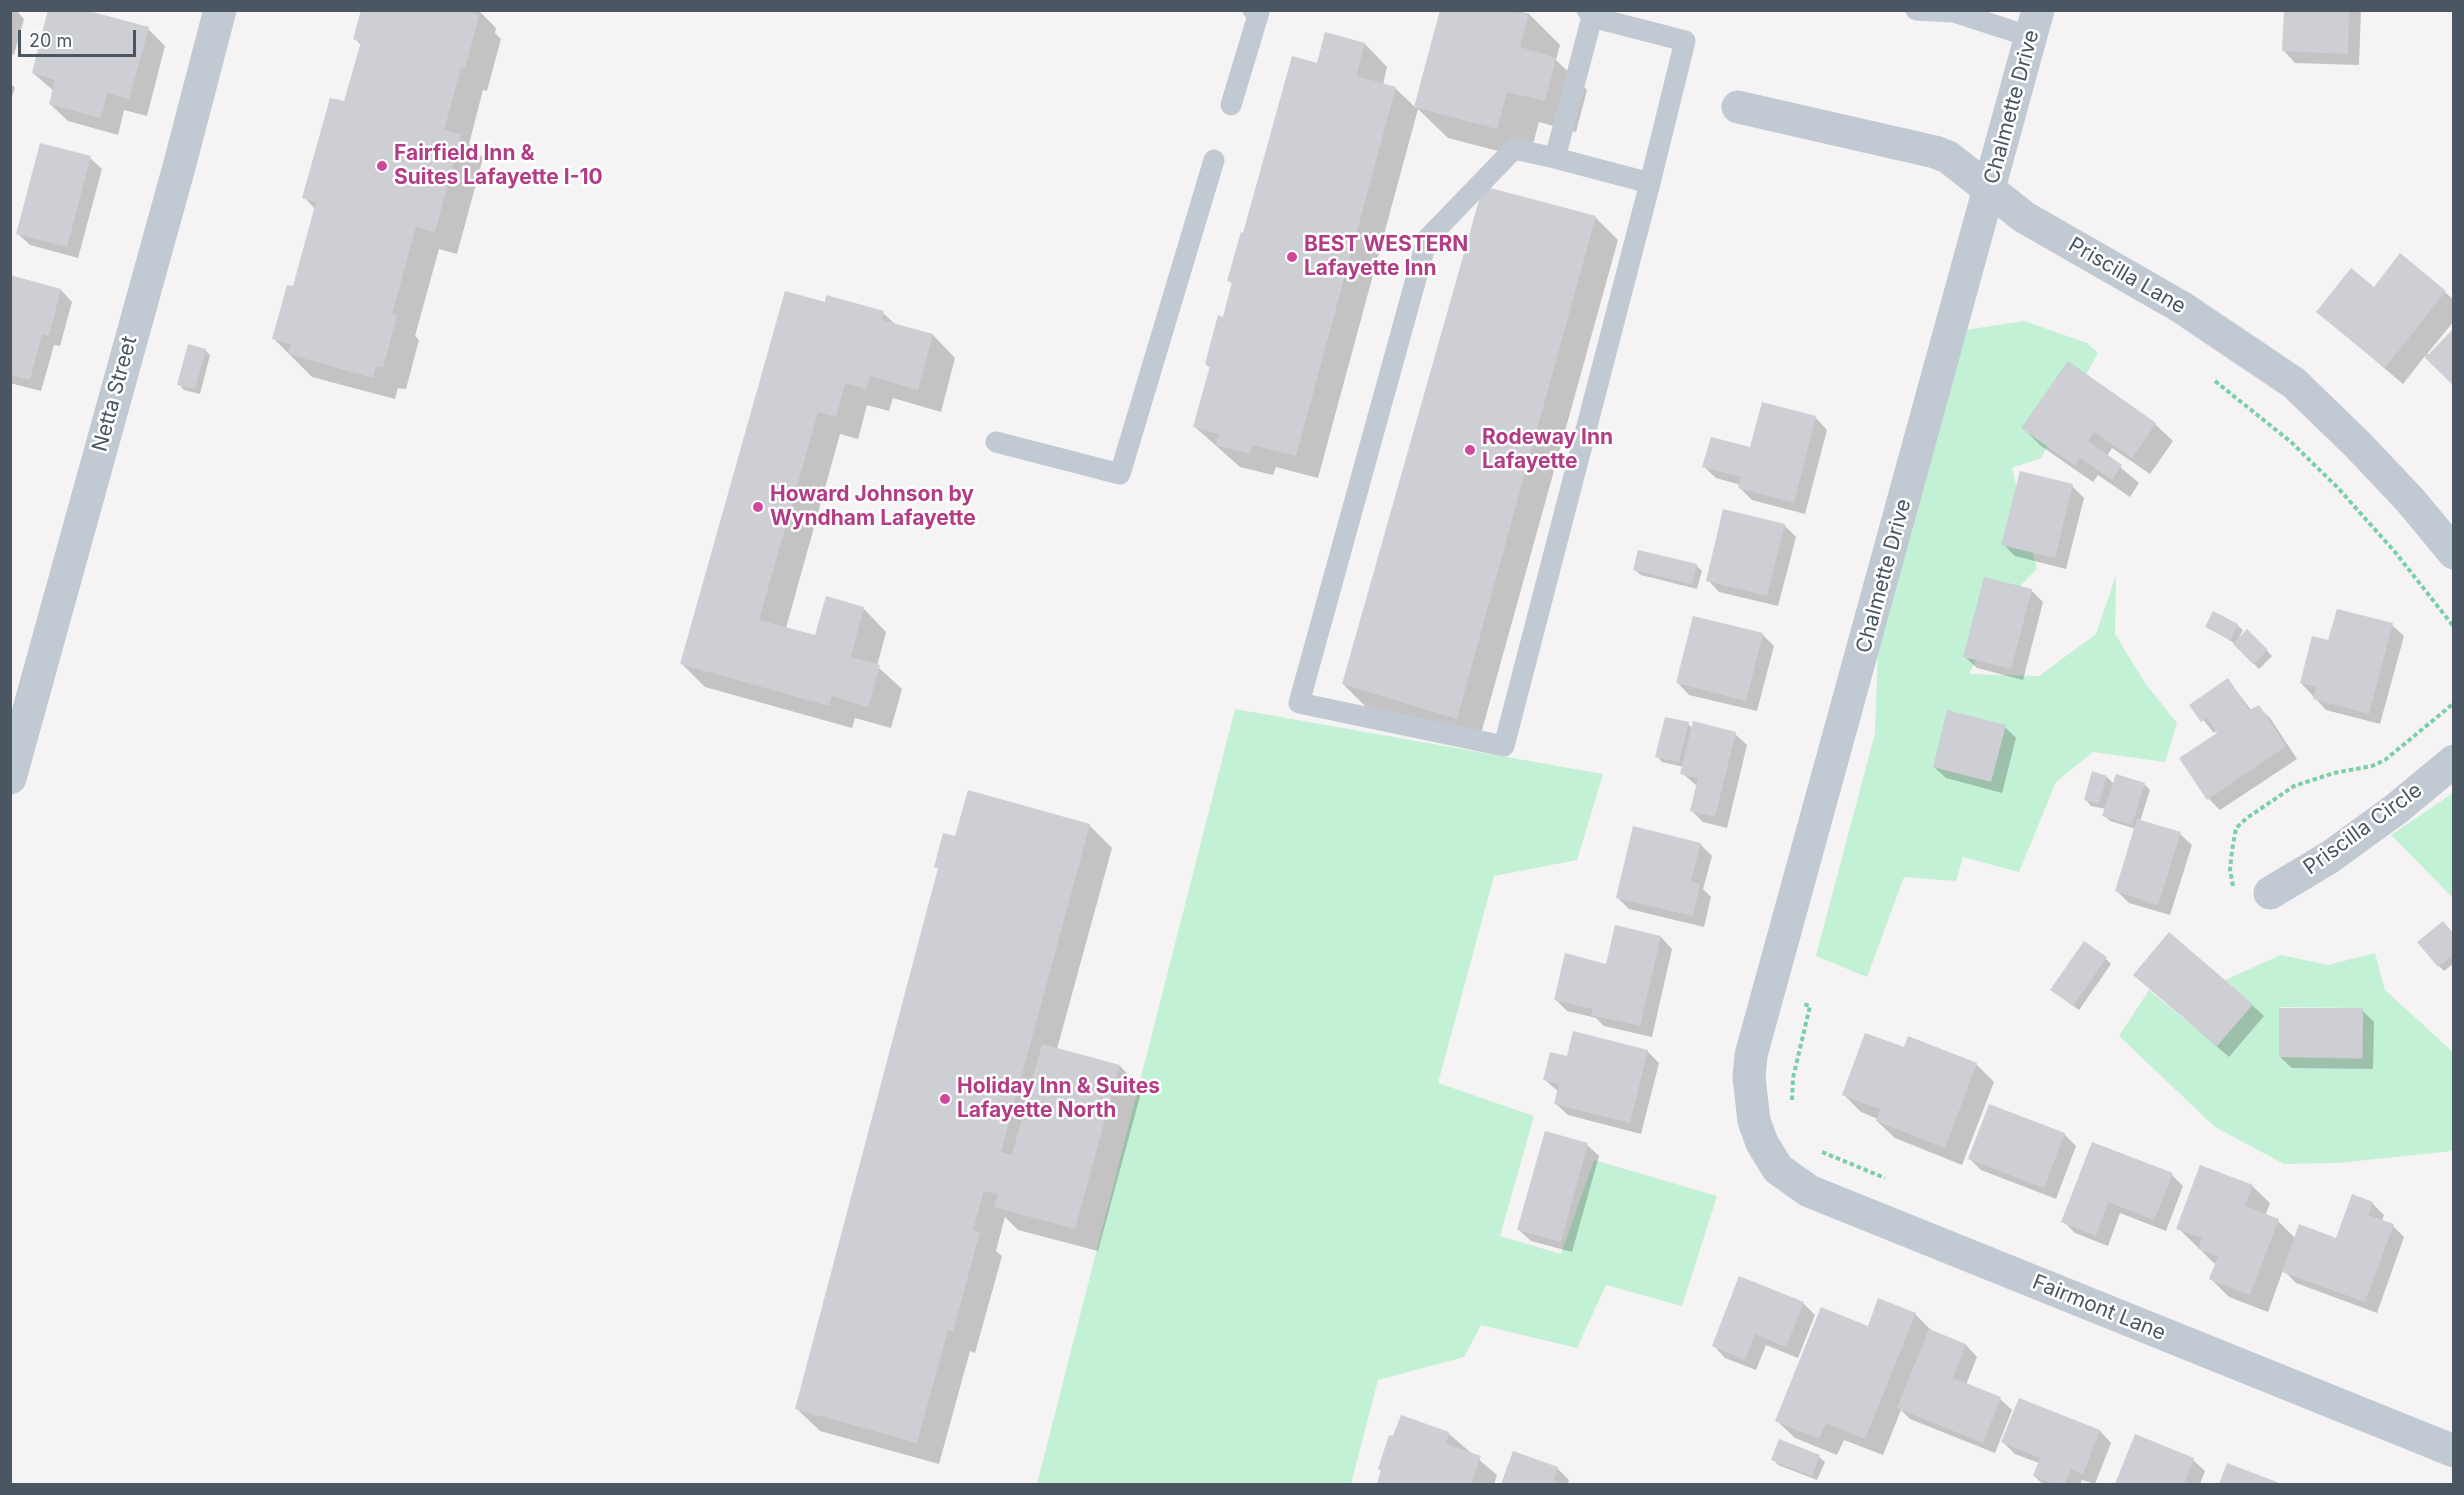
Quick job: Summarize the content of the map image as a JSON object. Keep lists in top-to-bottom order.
{
  "streets": {
    "street": [
      "Chalmette Drive",
      "Priscilla Lane",
      "Netta Street",
      "Priscilla Circle",
      "Fairmont Lane"
    ]
  },
  "crossings": [
    ["Chalmette Drive", "Priscilla Lane"],
    ["Chalmette Drive", "Fairmont Lane"]
  ],
  "places": [
    "Fairfield Inn & Suites Lafayette I-10",
    "BEST WESTERN Lafayette Inn",
    "Rodeway Inn Lafayette",
    "Howard Johnson by Wyndham Lafayette",
    "Holiday Inn & Suites Lafayette North"
  ],
  "scale_bar": "20 m"
}
